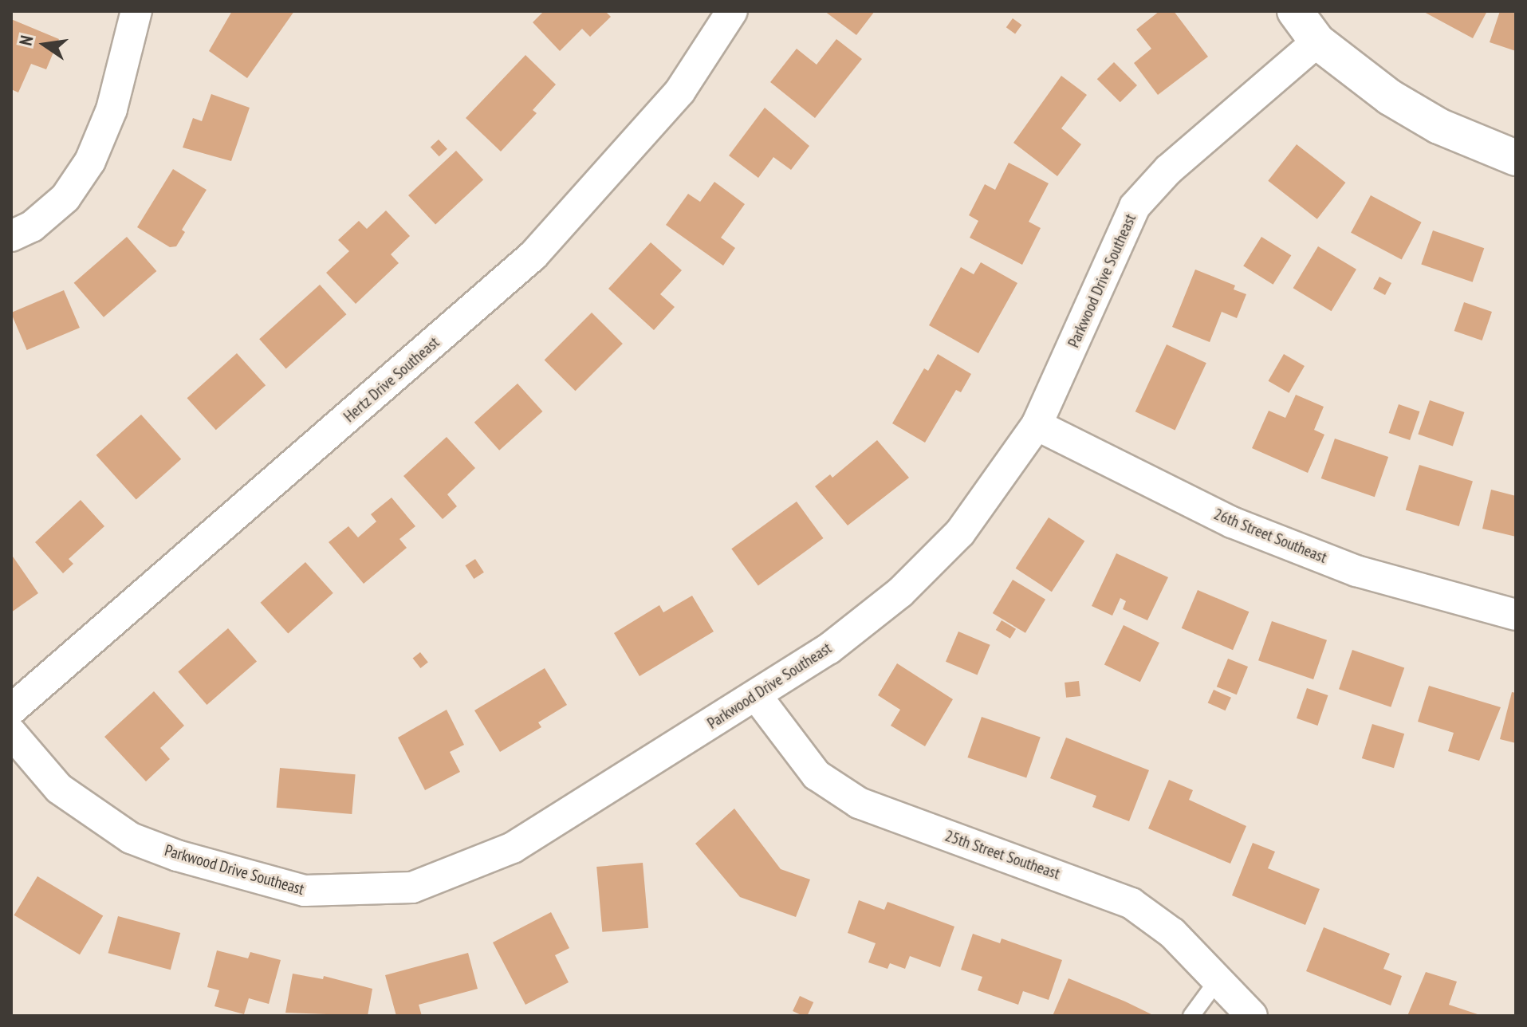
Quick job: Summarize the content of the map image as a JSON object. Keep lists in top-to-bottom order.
{
  "streets": {
    "street": [
      "Parkwood Drive Southeast",
      "Hertz Drive Southeast",
      "26th Street Southeast",
      "25th Street Southeast"
    ]
  },
  "crossings": [
    ["Parkwood Drive Southeast", "26th Street Southeast"],
    ["Parkwood Drive Southeast", "25th Street Southeast"]
  ],
  "north": "left"
}
